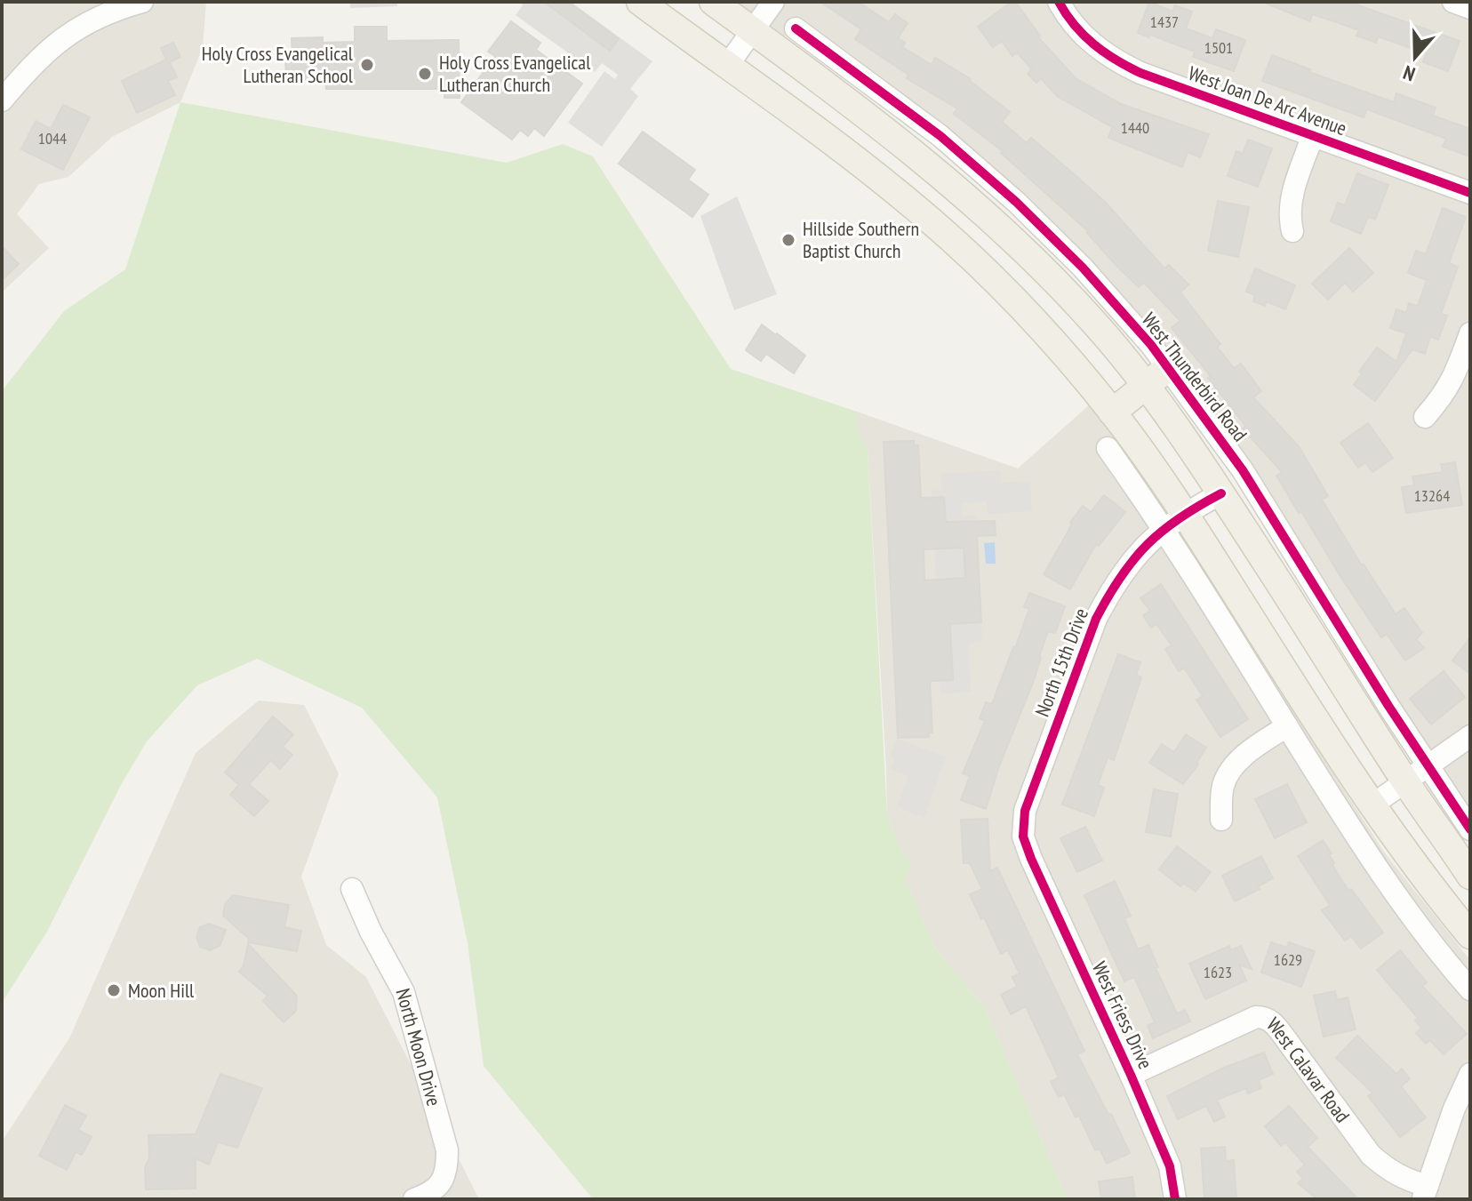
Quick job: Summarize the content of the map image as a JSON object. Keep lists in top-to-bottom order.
{
  "streets": {
    "street": [
      "West Joan De Arc Avenue",
      "West Thunderbird Road",
      "North 15th Drive",
      "West Friess Drive",
      "North Moon Drive",
      "West Calavar Road"
    ]
  },
  "crossings": [
    ["North 15th Drive", "West Friess Drive"],
    ["West Friess Drive", "West Calavar Road"]
  ],
  "places": [
    "Holy Cross Evangelical Lutheran School",
    "Holy Cross Evangelical Lutheran Church",
    "Hillside Southern Baptist Church",
    "Moon Hill"
  ],
  "house_numbers": [
    "1437",
    "1501",
    "1440",
    "1044",
    "13264",
    "1629",
    "1623"
  ],
  "north": "bottom"
}
